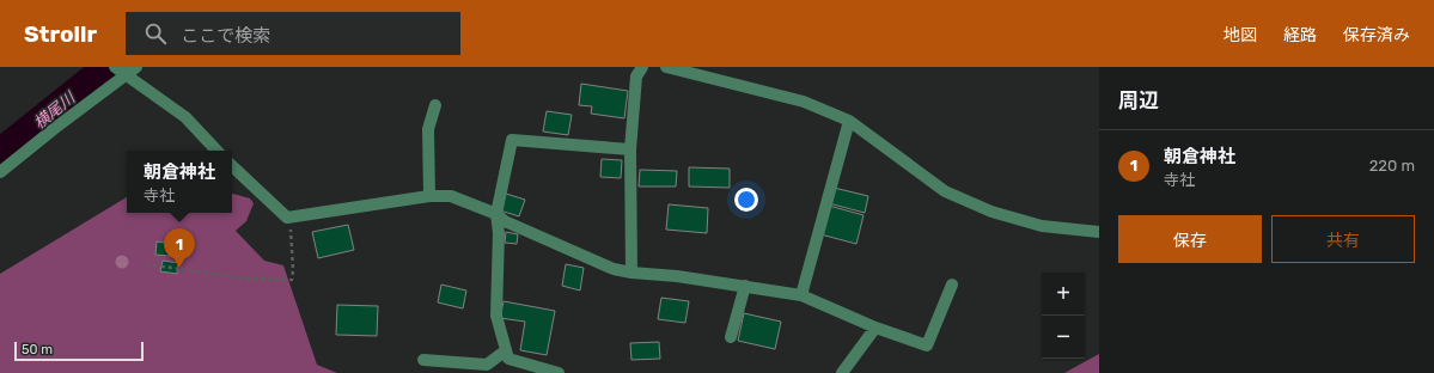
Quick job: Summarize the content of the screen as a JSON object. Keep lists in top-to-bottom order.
{
  "water": ["横尾川"],
  "scale_bar": "50 m",
  "page": {
    "header": "Strollr",
    "search": "ここで検索",
    "nav": ["地図", "経路", "保存済み"],
    "heading": "周辺",
    "list": [
      {
        "mark": "1",
        "name": "朝倉神社",
        "note": "寺社",
        "value": "220 m"
      }
    ],
    "popup": ["朝倉神社", "寺社"],
    "buttons": ["保存", "共有"],
    "pins": "1",
    "map_buttons": ["+", "−"],
    "scale": "50 m"
  }
}
